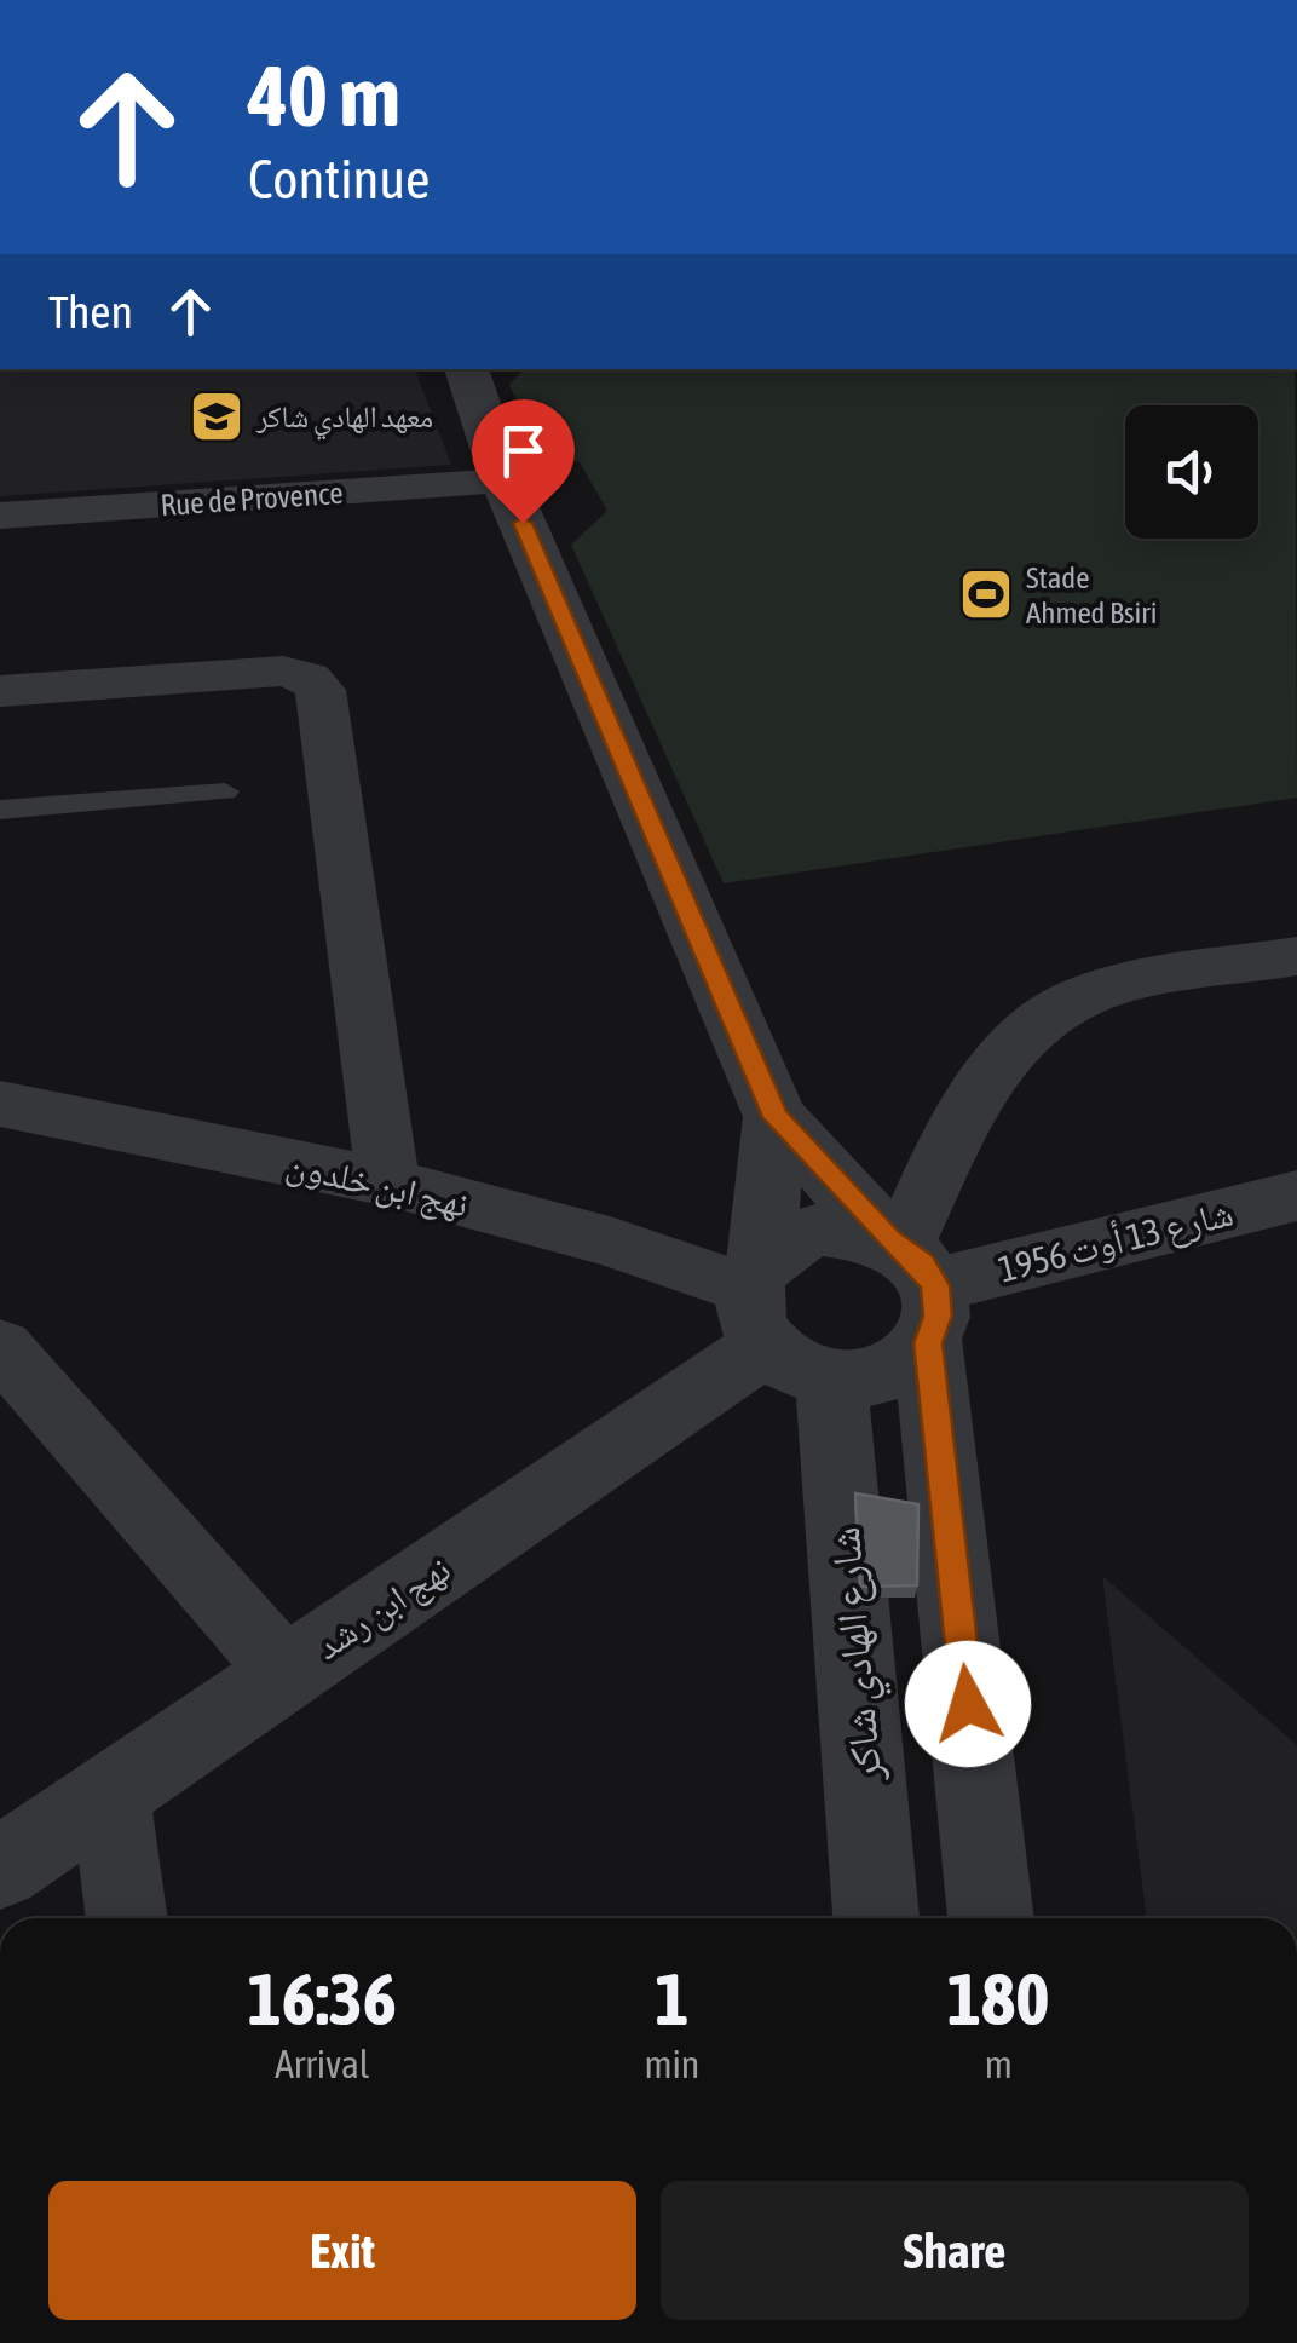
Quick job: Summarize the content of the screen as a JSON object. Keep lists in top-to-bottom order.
{
  "streets": {
    "street": [
      "Rue de Provence",
      "نهج ابن خلدون",
      "شارع 13 أوت 1956",
      "نهج ابن رشد",
      "شارع الهادي شاكر"
    ]
  },
  "crossings": [
    ["نهج ابن خلدون", "شارع 13 أوت 1956"],
    ["نهج ابن خلدون", "نهج ابن رشد"],
    ["نهج ابن خلدون", "شارع الهادي شاكر"],
    ["شارع 13 أوت 1956", "نهج ابن رشد"],
    ["شارع 13 أوت 1956", "شارع الهادي شاكر"],
    ["نهج ابن رشد", "شارع الهادي شاكر"]
  ],
  "places": {
    "school or university": ["معهد الهادي شاكر"],
    "sports": ["Stade Ahmed Bsiri"]
  },
  "page": {
    "turn": ["40 m", "Continue"],
    "then": "Then",
    "eta": [
      "16:36",
      "Arrival",
      "1",
      "min",
      "180",
      "m"
    ],
    "buttons": ["Exit", "Share"]
  }
}
